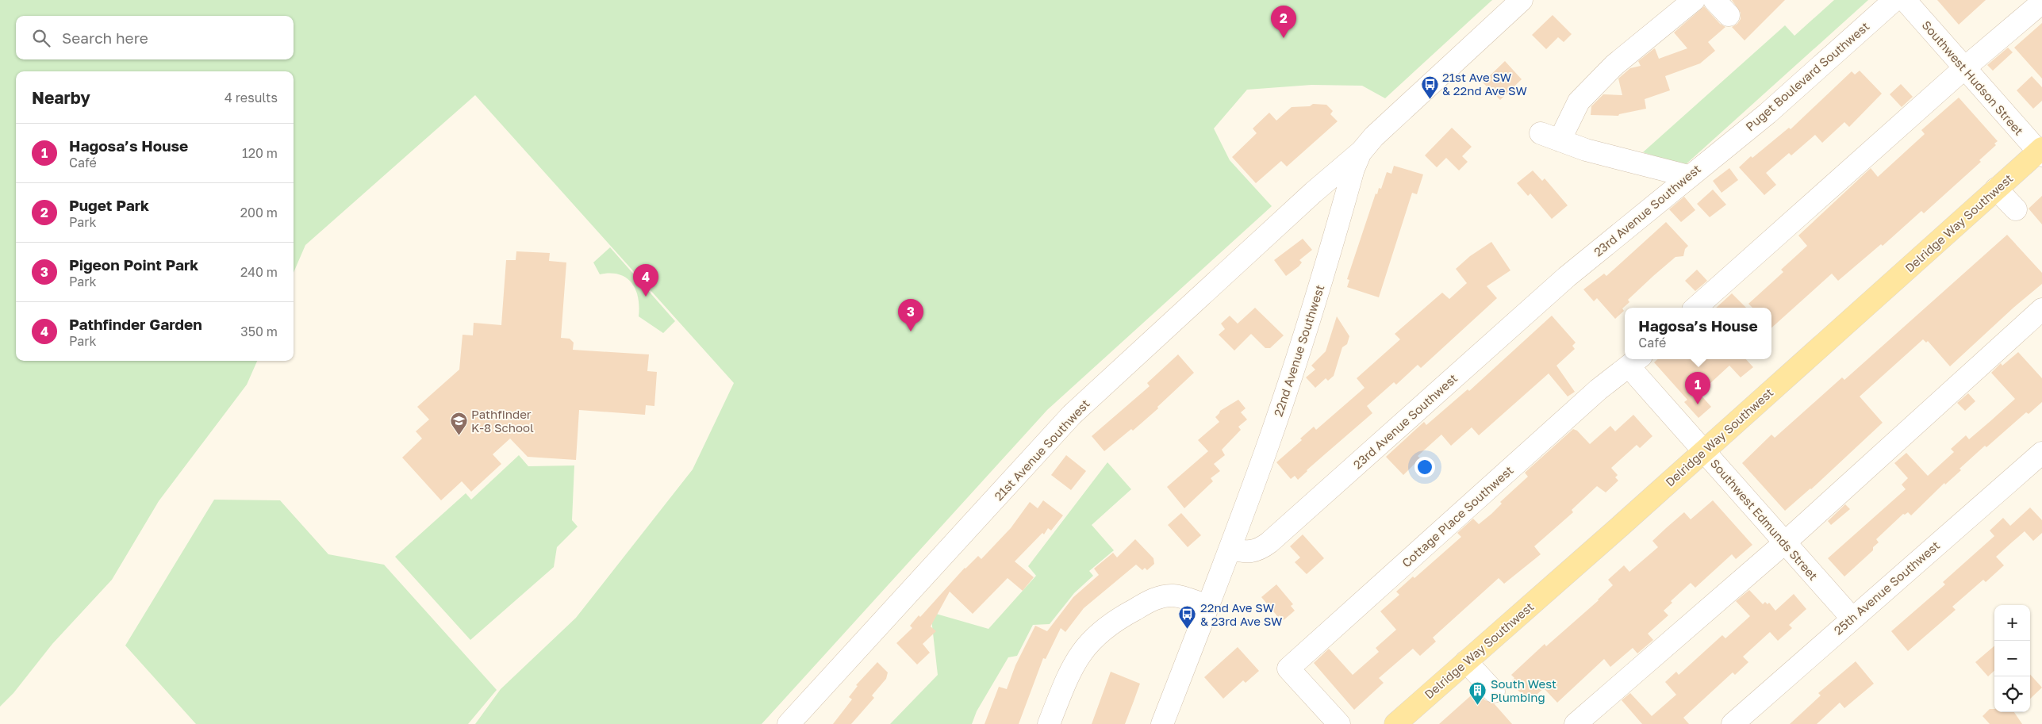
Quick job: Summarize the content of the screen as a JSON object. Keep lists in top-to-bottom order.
{
  "streets": {
    "main road": ["Delridge Way Southwest"],
    "street": [
      "Puget Boulevard Southwest",
      "Southwest Hudson Street",
      "23rd Avenue Southwest",
      "22nd Avenue Southwest",
      "21st Avenue Southwest",
      "Cottage Place Southwest",
      "Southwest Edmunds Street",
      "25th Avenue Southwest"
    ]
  },
  "crossings": [
    ["Puget Boulevard Southwest", "23rd Avenue Southwest"],
    ["Southwest Hudson Street", "Delridge Way Southwest"],
    ["23rd Avenue Southwest", "22nd Avenue Southwest"],
    ["Delridge Way Southwest", "Southwest Edmunds Street"],
    ["22nd Avenue Southwest", "21st Avenue Southwest"],
    ["Cottage Place Southwest", "Southwest Edmunds Street"],
    ["Southwest Edmunds Street", "25th Avenue Southwest"]
  ],
  "places": {
    "bus stop": ["21st Ave SW & 22nd Ave SW", "22nd Ave SW & 23rd Ave SW"],
    "school or university": ["Pathfinder K-8 School"],
    "building": ["South West Plumbing"]
  },
  "page": {
    "pins": [
      "2",
      "4",
      "3",
      "1"
    ],
    "search": "Search here",
    "heading": ["Nearby", "4 results"],
    "list": [
      {
        "mark": "1",
        "name": "Hagosa’s House",
        "note": "Café",
        "value": "120 m"
      },
      {
        "mark": "2",
        "name": "Puget Park",
        "note": "Park",
        "value": "200 m"
      },
      {
        "mark": "3",
        "name": "Pigeon Point Park",
        "note": "Park",
        "value": "240 m"
      },
      {
        "mark": "4",
        "name": "Pathfinder Garden",
        "note": "Park",
        "value": "350 m"
      }
    ],
    "popup": ["Hagosa’s House", "Café"],
    "map_buttons": ["+", "−"]
  }
}
